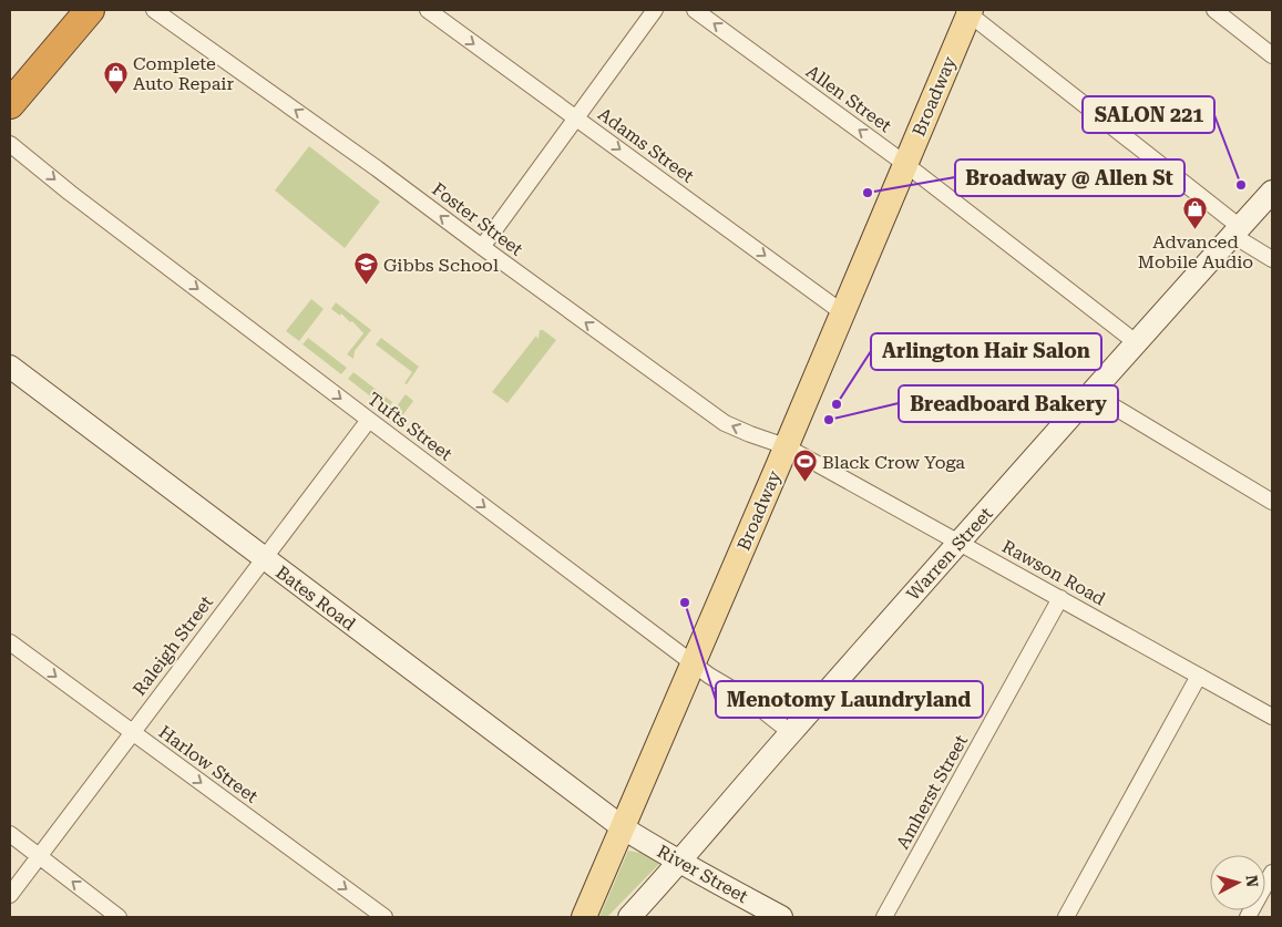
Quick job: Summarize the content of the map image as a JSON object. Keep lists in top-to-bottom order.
{
  "streets": {
    "main road": [
      "Broadway",
      "Warren Street",
      "Bates Road",
      "River Street"
    ],
    "street": [
      "Allen Street",
      "Adams Street",
      "Foster Street",
      "Tufts Street",
      "Rawson Road",
      "Raleigh Street",
      "Harlow Street",
      "Amherst Street"
    ]
  },
  "crossings": [
    ["Broadway", "Allen Street"],
    ["Broadway", "Adams Street"],
    ["Broadway", "Foster Street"],
    ["Broadway", "Tufts Street"],
    ["Broadway", "Rawson Road"],
    ["Broadway", "Bates Road"],
    ["Broadway", "River Street"],
    ["Allen Street", "Warren Street"],
    ["Foster Street", "Rawson Road"],
    ["Tufts Street", "Warren Street"],
    ["Tufts Street", "Raleigh Street"],
    ["Warren Street", "Rawson Road"],
    ["Warren Street", "River Street"],
    ["Rawson Road", "Amherst Street"],
    ["Bates Road", "Raleigh Street"],
    ["Bates Road", "River Street"],
    ["Raleigh Street", "Harlow Street"]
  ],
  "one_way": [
    "Allen Street",
    "Adams Street",
    "Foster Street",
    "Tufts Street",
    "Harlow Street"
  ],
  "places": {
    "shop": ["Complete Auto Repair", "Advanced Mobile Audio"],
    "other": [
      "SALON 221",
      "Broadway @ Allen St",
      "Arlington Hair Salon",
      "Breadboard Bakery",
      "Menotomy Laundryland"
    ],
    "school or university": ["Gibbs School"],
    "sports": ["Black Crow Yoga"]
  },
  "north": "right"
}
